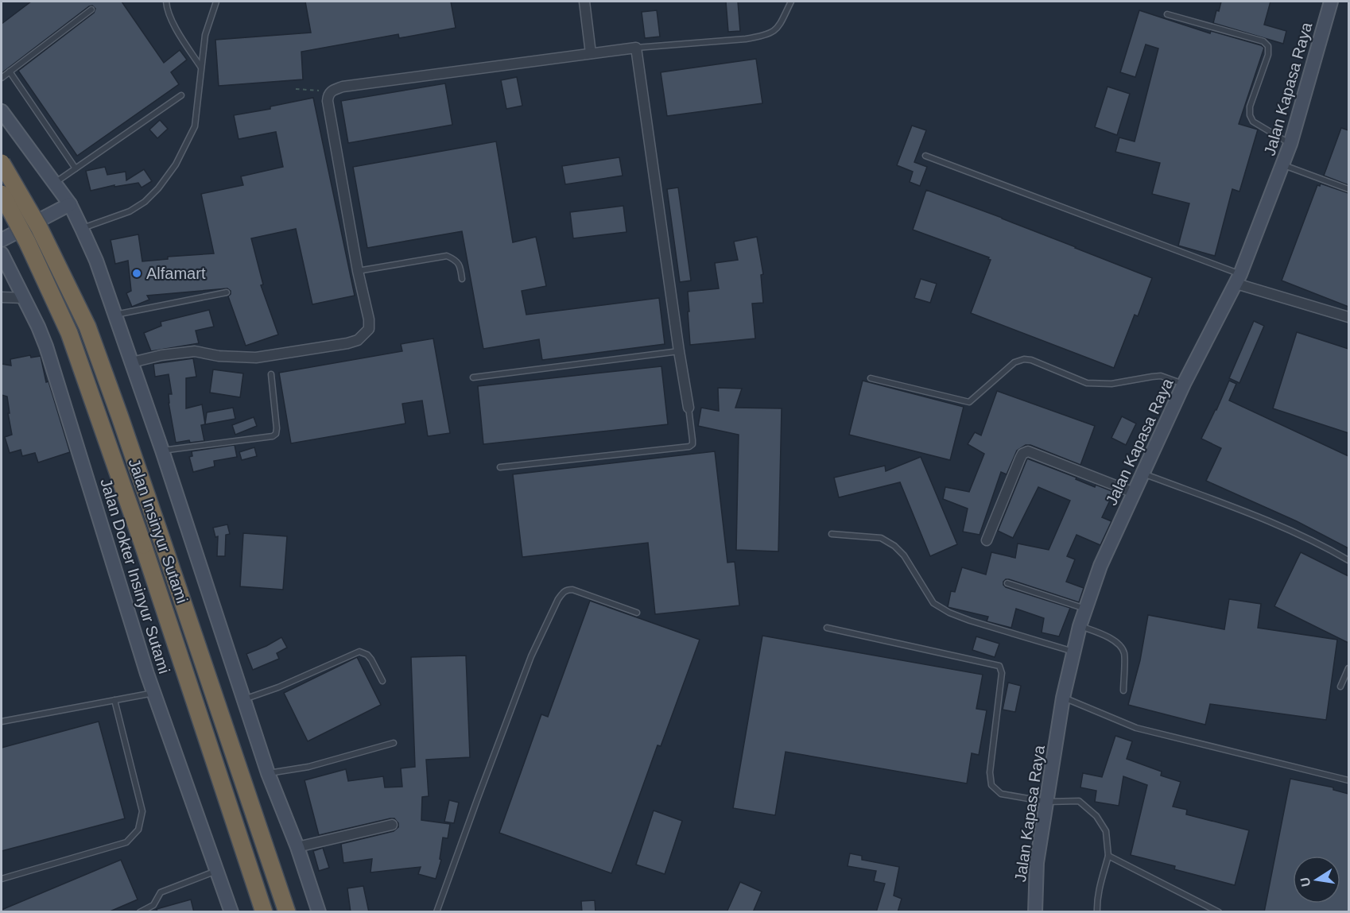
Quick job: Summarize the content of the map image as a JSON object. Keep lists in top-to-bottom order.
{
  "streets": {
    "highway": ["Jalan Insinyur Sutami"],
    "street": ["Jalan Kapasa Raya", "Jalan Dokter Insinyur Sutami"]
  },
  "places": ["Alfamart"],
  "north": "left"
}
